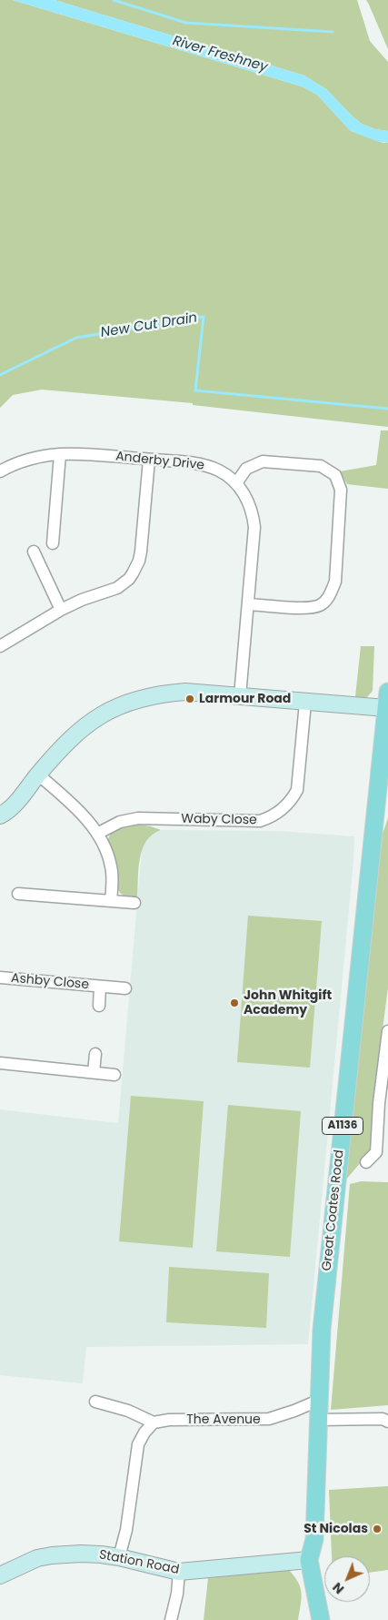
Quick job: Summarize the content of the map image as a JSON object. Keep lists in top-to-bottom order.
{
  "streets": {
    "main road": ["A1136", "Great Coates Road"],
    "street": [
      "Anderby Drive",
      "Waby Close",
      "Ashby Close",
      "The Avenue",
      "Station Road"
    ]
  },
  "crossings": [
    ["Great Coates Road", "The Avenue"],
    ["Great Coates Road", "Station Road"]
  ],
  "water": ["River Freshney", "New Cut Drain"],
  "places": ["Larmour Road", "John Whitgift Academy", "St Nicolas"],
  "north": "bottom left"
}
